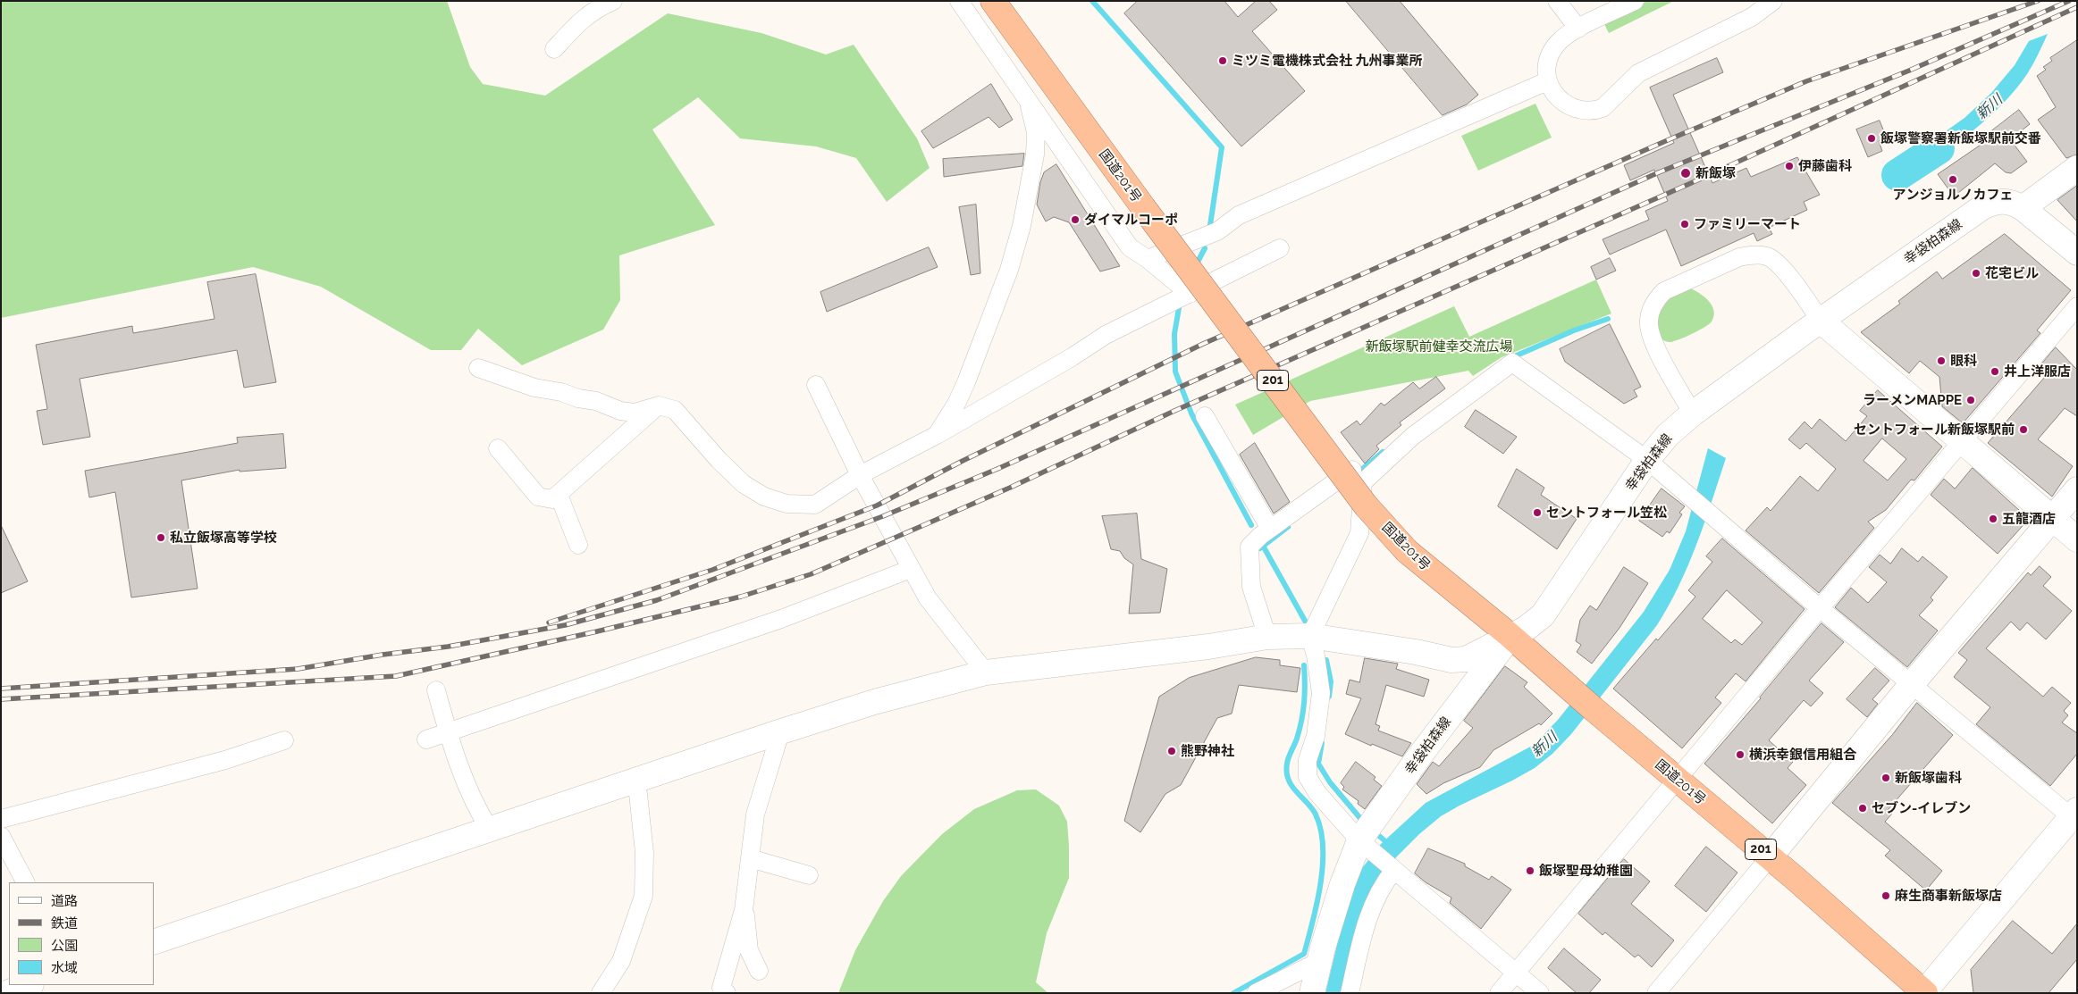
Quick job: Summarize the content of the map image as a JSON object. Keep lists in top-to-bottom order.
{
  "streets": {
    "highway": ["国道201号", "201"],
    "street": ["幸袋柏森線"]
  },
  "crossings": [
    ["国道201号", "幸袋柏森線"]
  ],
  "water": ["新川"],
  "parks": ["新飯塚駅前健幸交流広場"],
  "places": [
    "ミツミ電機株式会社 九州事業所",
    "飯塚警察署新飯塚駅前交番",
    "伊藤歯科",
    "新飯塚",
    "アンジョルノカフェ",
    "ダイマルコーポ",
    "ファミリーマート",
    "花宅ビル",
    "眼科",
    "井上洋服店",
    "ラーメンMAPPE",
    "セントフォール新飯塚駅前",
    "セントフォール笠松",
    "五龍酒店",
    "私立飯塚高等学校",
    "熊野神社",
    "横浜幸銀信用組合",
    "新飯塚歯科",
    "セブン-イレブン",
    "飯塚聖母幼稚園",
    "麻生商事新飯塚店"
  ],
  "legend": [
    "道路",
    "鉄道",
    "公園",
    "水域"
  ]
}
